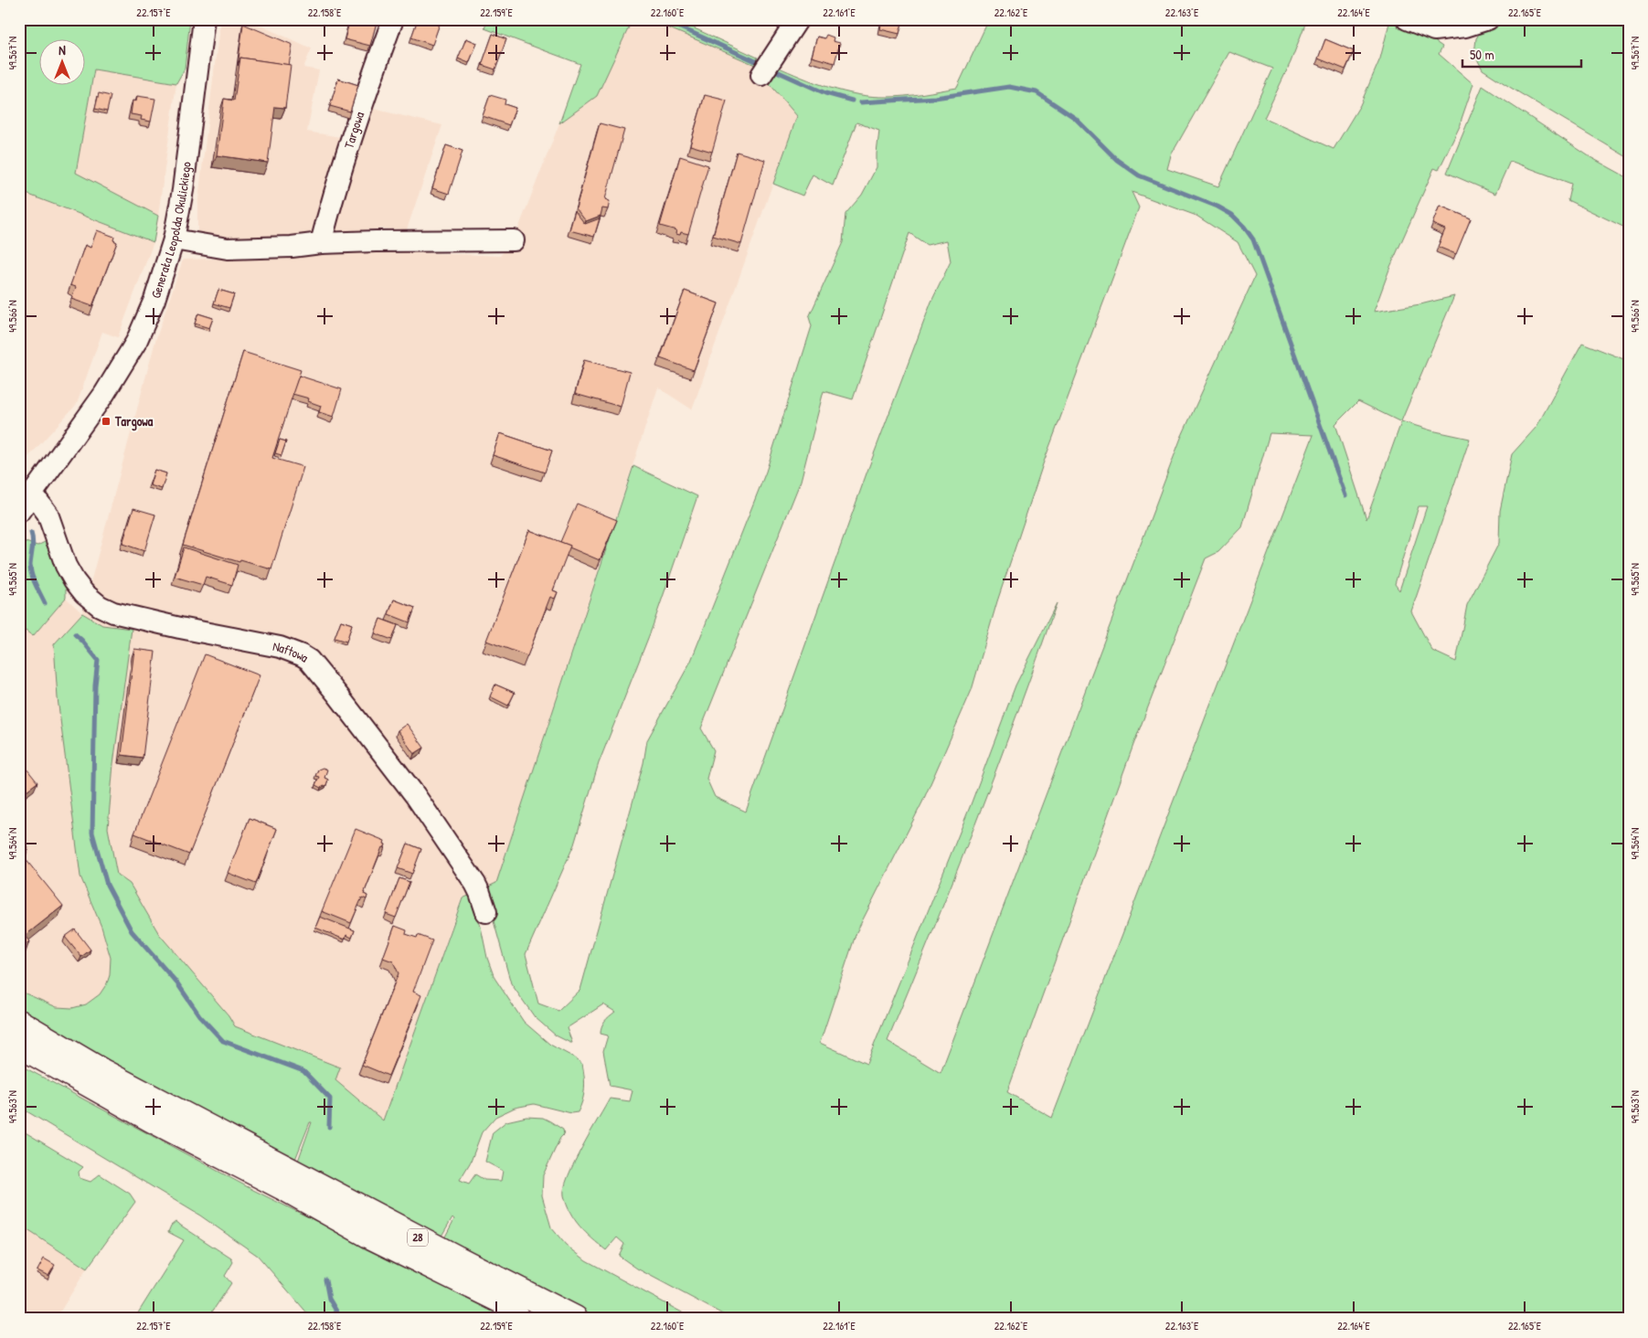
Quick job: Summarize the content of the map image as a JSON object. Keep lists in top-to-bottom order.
{
  "streets": {
    "main road": ["28"],
    "street": ["Targowa", "Generała Leopolda Okulickiego", "Naftowa"]
  },
  "crossings": [
    ["Generała Leopolda Okulickiego", "Naftowa"]
  ],
  "places": {
    "transit": ["Targowa"]
  },
  "scale_bar": "50 m",
  "north": "top",
  "coordinates": [
    "22.157°E",
    "22.158°E",
    "22.159°E",
    "22.160°E",
    "22.161°E",
    "22.162°E",
    "22.163°E",
    "22.164°E",
    "22.165°E",
    "49.567°N",
    "49.566°N",
    "49.565°N",
    "49.564°N",
    "49.563°N"
  ]
}
